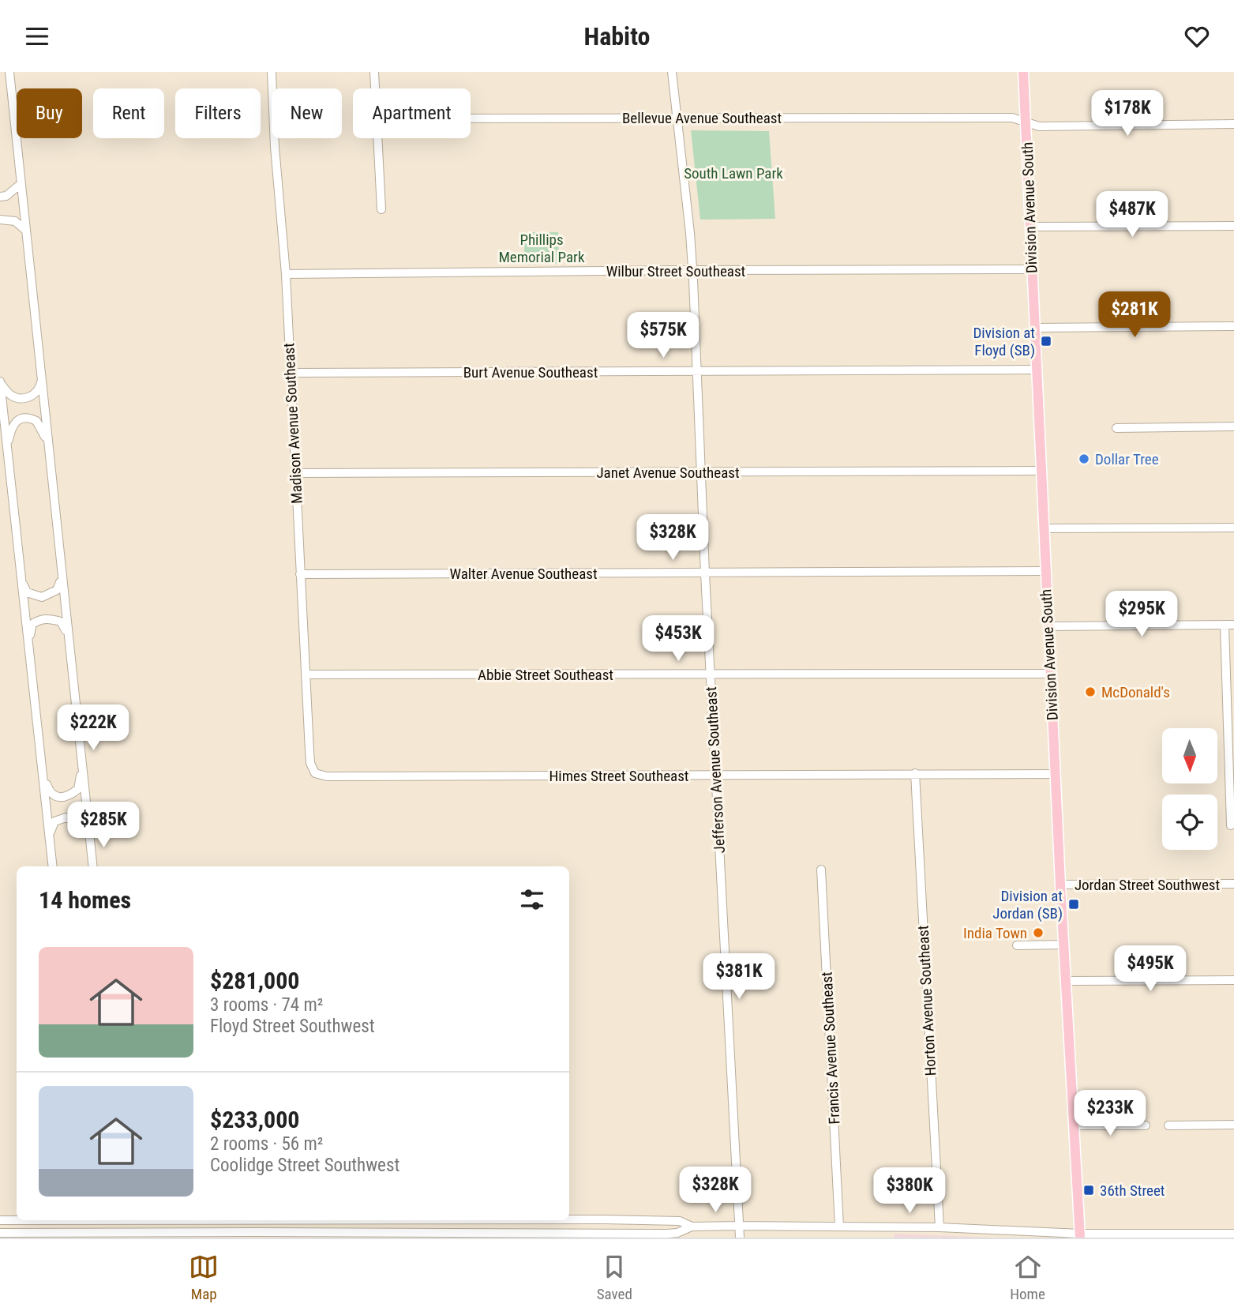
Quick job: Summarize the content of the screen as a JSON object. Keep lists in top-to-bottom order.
{
  "streets": {
    "main road": ["Division Avenue South"],
    "street": [
      "Bellevue Avenue Southeast",
      "Wilbur Street Southeast",
      "Burt Avenue Southeast",
      "Madison Avenue Southeast",
      "Janet Avenue Southeast",
      "Walter Avenue Southeast",
      "Abbie Street Southeast",
      "Jefferson Avenue Southeast",
      "Himes Street Southeast",
      "Jordan Street Southwest",
      "Horton Avenue Southeast",
      "Francis Avenue Southeast"
    ]
  },
  "crossings": [
    ["Bellevue Avenue Southeast", "Division Avenue South"],
    ["Bellevue Avenue Southeast", "Jefferson Avenue Southeast"],
    ["Division Avenue South", "Wilbur Street Southeast"],
    ["Division Avenue South", "Burt Avenue Southeast"],
    ["Division Avenue South", "Janet Avenue Southeast"],
    ["Division Avenue South", "Walter Avenue Southeast"],
    ["Division Avenue South", "Abbie Street Southeast"],
    ["Division Avenue South", "Himes Street Southeast"],
    ["Division Avenue South", "Jordan Street Southwest"],
    ["Wilbur Street Southeast", "Madison Avenue Southeast"],
    ["Wilbur Street Southeast", "Jefferson Avenue Southeast"],
    ["Burt Avenue Southeast", "Madison Avenue Southeast"],
    ["Burt Avenue Southeast", "Jefferson Avenue Southeast"],
    ["Madison Avenue Southeast", "Janet Avenue Southeast"],
    ["Madison Avenue Southeast", "Walter Avenue Southeast"],
    ["Madison Avenue Southeast", "Abbie Street Southeast"],
    ["Madison Avenue Southeast", "Himes Street Southeast"],
    ["Janet Avenue Southeast", "Jefferson Avenue Southeast"],
    ["Walter Avenue Southeast", "Jefferson Avenue Southeast"],
    ["Abbie Street Southeast", "Jefferson Avenue Southeast"],
    ["Jefferson Avenue Southeast", "Himes Street Southeast"],
    ["Himes Street Southeast", "Horton Avenue Southeast"]
  ],
  "parks": ["South Lawn Park", "Phillips Memorial Park"],
  "places": {
    "transit": ["Division at Floyd (SB)", "Division at Jordan (SB)", "36th Street"],
    "other": ["Dollar Tree", "McDonald's", "India Town"]
  },
  "north": "bottom",
  "page": {
    "header": "Habito",
    "chip": [
      "Buy",
      "Rent",
      "Filters",
      "New",
      "Apartment"
    ],
    "price": [
      "$178K",
      "$487K",
      "$281K",
      "$575K",
      "$328K",
      "$295K",
      "$453K",
      "$222K",
      "$285K",
      "$495K",
      "$381K",
      "$233K",
      "$328K",
      "$380K"
    ],
    "heading": "14 homes",
    "list": [
      {
        "name": "$281,000",
        "note": "3 rooms · 74 m² · Floyd Street Southwest"
      },
      {
        "name": "$233,000",
        "note": "2 rooms · 56 m² · Coolidge Street Southwest"
      }
    ],
    "tabs": ["Map", "Saved", "Home"]
  }
}
